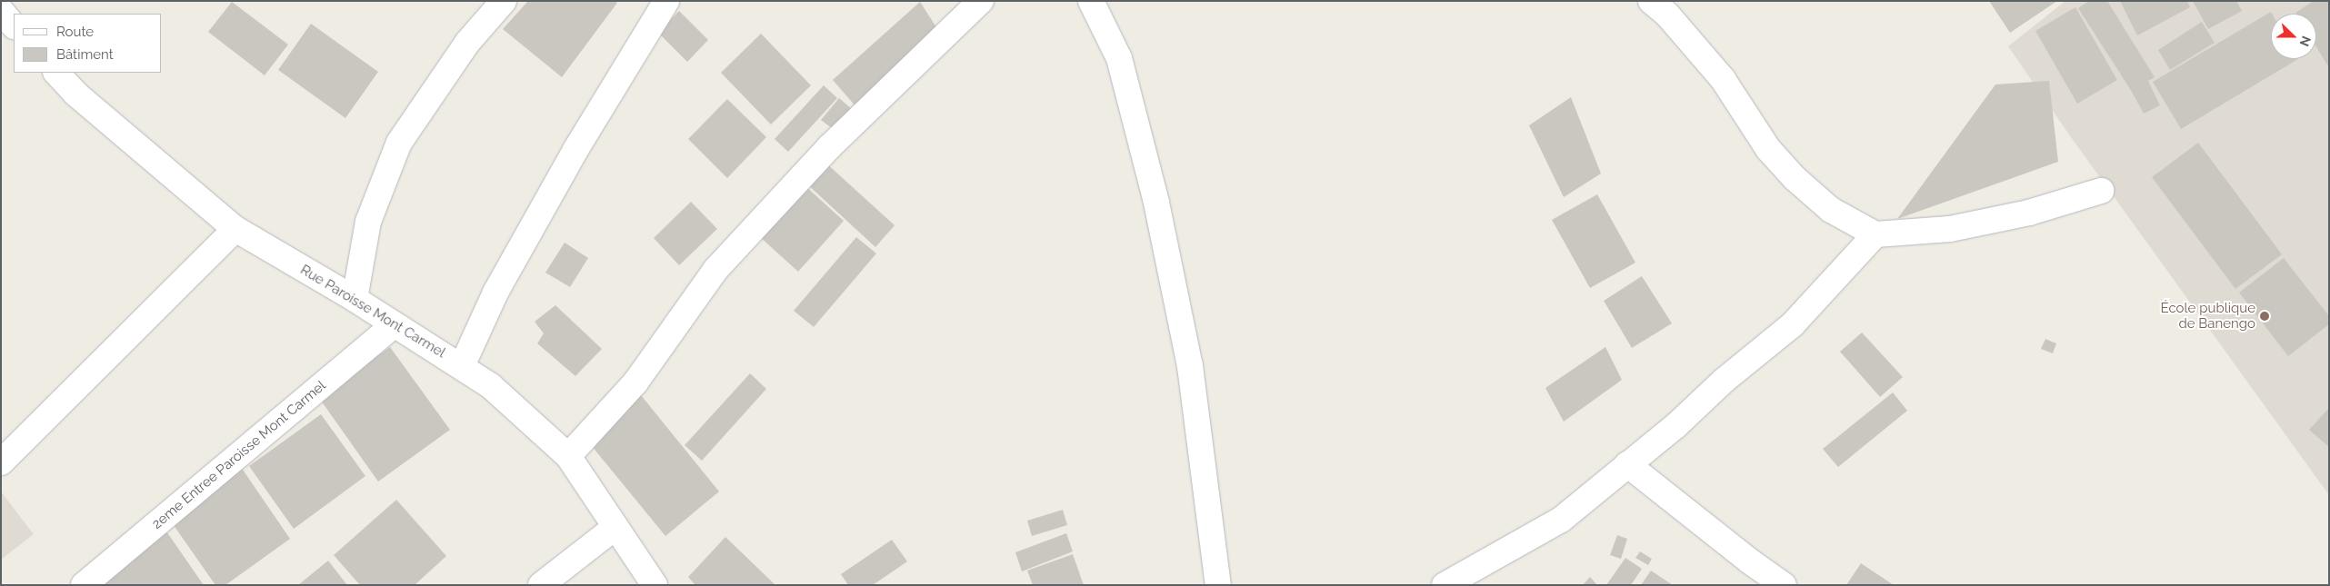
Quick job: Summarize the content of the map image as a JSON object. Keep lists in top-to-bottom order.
{
  "streets": {
    "street": ["Rue Paroisse Mont Carmel", "2eme Entree Paroisse Mont Carmel"]
  },
  "crossings": [
    ["Rue Paroisse Mont Carmel", "2eme Entree Paroisse Mont Carmel"]
  ],
  "places": ["École publique de Banengo"],
  "legend": ["Route", "Bâtiment"],
  "north": "right"
}
